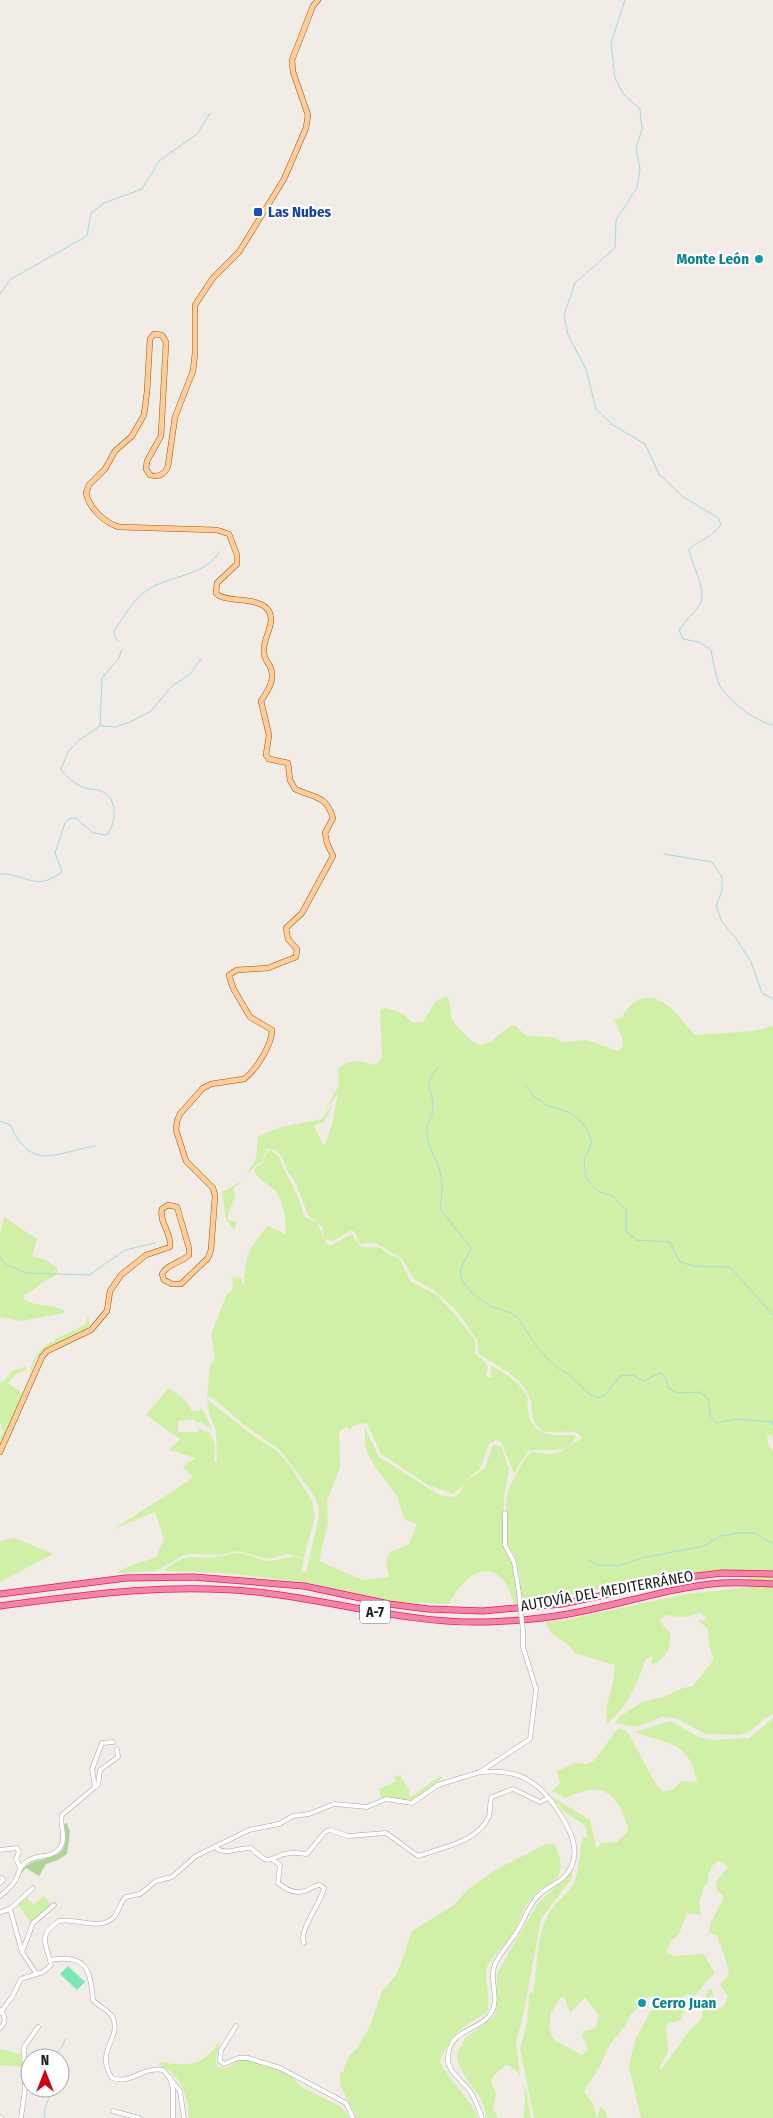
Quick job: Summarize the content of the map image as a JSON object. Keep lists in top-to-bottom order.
{
  "streets": {
    "highway": ["AUTOVÍA DEL MEDITERRÁNEO", "A-7"]
  },
  "places": {
    "transit": ["Las Nubes"],
    "other": ["Monte León", "Cerro Juan"]
  },
  "north": "top"
}
